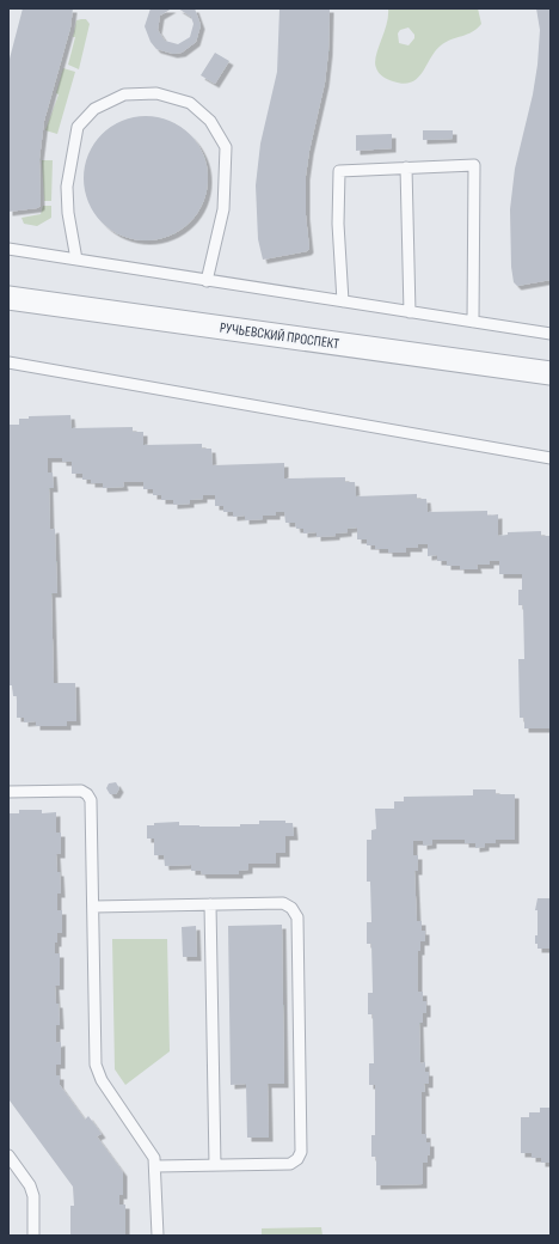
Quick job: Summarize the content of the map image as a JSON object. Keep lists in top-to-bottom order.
{
  "streets": {
    "street": ["РУЧЬЕВСКИЙ ПРОСПЕКТ"]
  }
}
